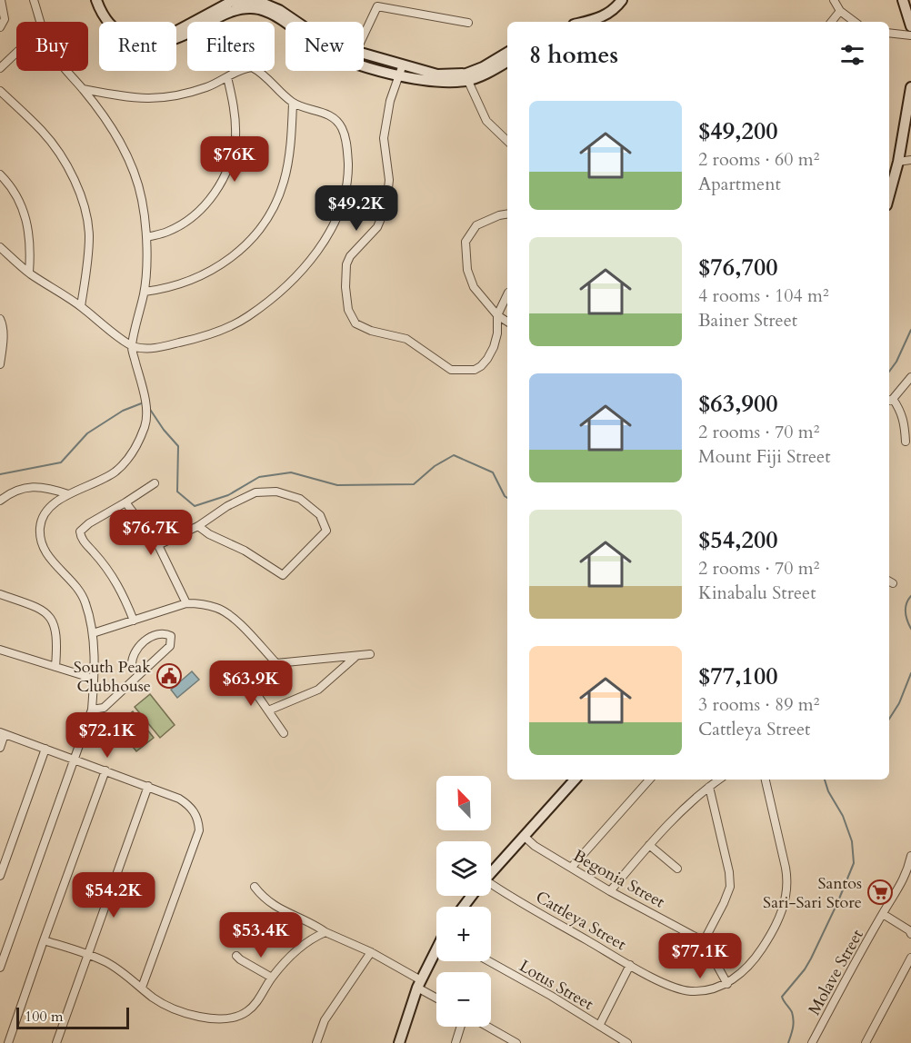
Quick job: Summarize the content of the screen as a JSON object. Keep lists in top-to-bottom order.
{
  "streets": {
    "street": [
      "Begonia Street",
      "Cattleya Street",
      "Molave Street",
      "Lotus Street"
    ]
  },
  "places": {
    "public building": ["South Peak Clubhouse"],
    "supermarket": ["Santos Sari-Sari Store"]
  },
  "scale_bar": "100 m",
  "north": "top left",
  "page": {
    "chip": [
      "Buy",
      "Rent",
      "Filters",
      "New"
    ],
    "heading": "8 homes",
    "list": [
      {
        "name": "$49,200",
        "note": "2 rooms · 60 m² · Apartment"
      },
      {
        "name": "$76,700",
        "note": "4 rooms · 104 m² · Bainer Street"
      },
      {
        "name": "$63,900",
        "note": "2 rooms · 70 m² · Mount Fiji Street"
      },
      {
        "name": "$54,200",
        "note": "2 rooms · 70 m² · Kinabalu Street"
      },
      {
        "name": "$77,100",
        "note": "3 rooms · 89 m² · Cattleya Street"
      }
    ],
    "price": [
      "$76K",
      "$49.2K",
      "$76.7K",
      "$63.9K",
      "$72.1K",
      "$54.2K",
      "$53.4K",
      "$77.1K"
    ],
    "map_buttons": ["+", "−"],
    "scale": "100 m"
  }
}
